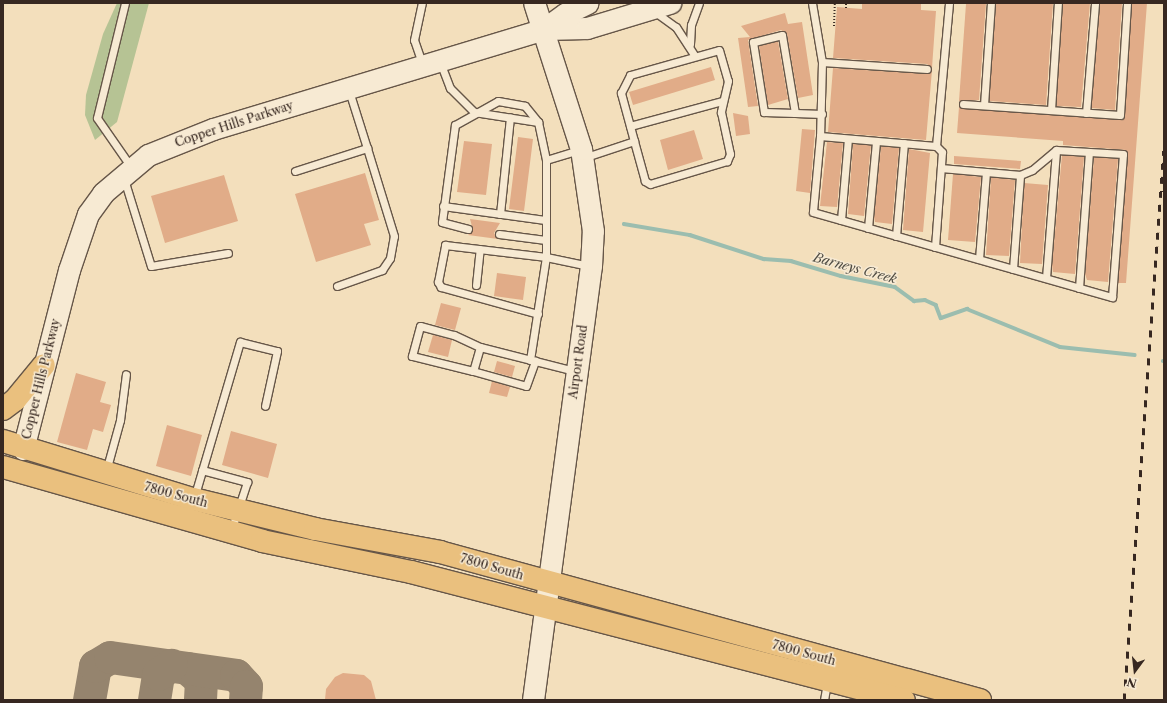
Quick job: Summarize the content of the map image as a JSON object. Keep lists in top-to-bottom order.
{
  "streets": {
    "main road": ["Copper Hills Parkway", "Airport Road", "7800 South"]
  },
  "crossings": [
    ["Copper Hills Parkway", "Airport Road"],
    ["Copper Hills Parkway", "7800 South"],
    ["Airport Road", "7800 South"]
  ],
  "water": ["Barneys Creek"],
  "north": "bottom"
}
